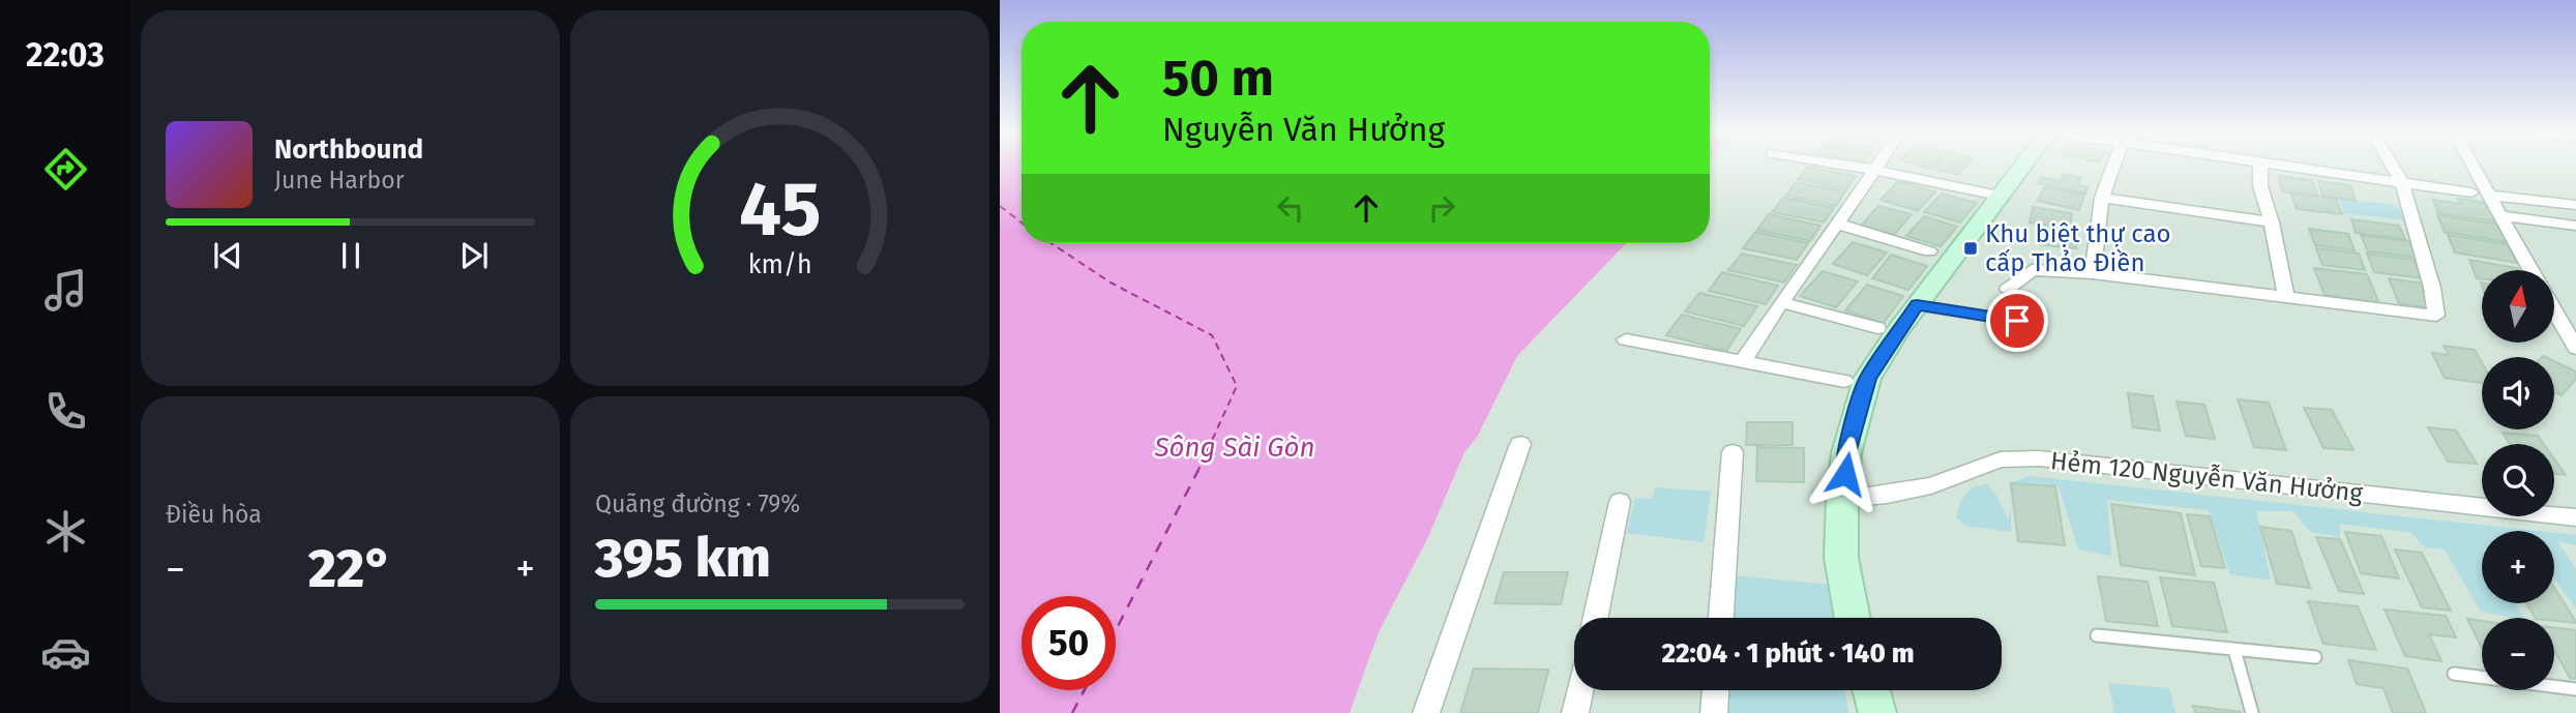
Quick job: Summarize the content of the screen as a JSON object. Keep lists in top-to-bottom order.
{
  "streets": {
    "street": ["Hẻm 120 Nguyễn Văn Hưởng"]
  },
  "water": ["Sông Sài Gòn"],
  "places": {
    "transit": ["Khu biệt thự cao cấp Thảo Điền"]
  },
  "north": "top",
  "page": {
    "tabs": "22:03",
    "turn": ["50 m", "Nguyễn Văn Hưởng"],
    "song": ["Northbound", "June Harbor"],
    "map_buttons": ["+", "−"],
    "tile": [
      "Điều hòa",
      ["Quãng đường · 79%", "395 km"]
    ],
    "heat": ["−", "22°", "+"],
    "limit": "50",
    "trip": "22:04 · 1 phút · 140 m",
    "gauge": ["45", "km/h"]
  }
}
